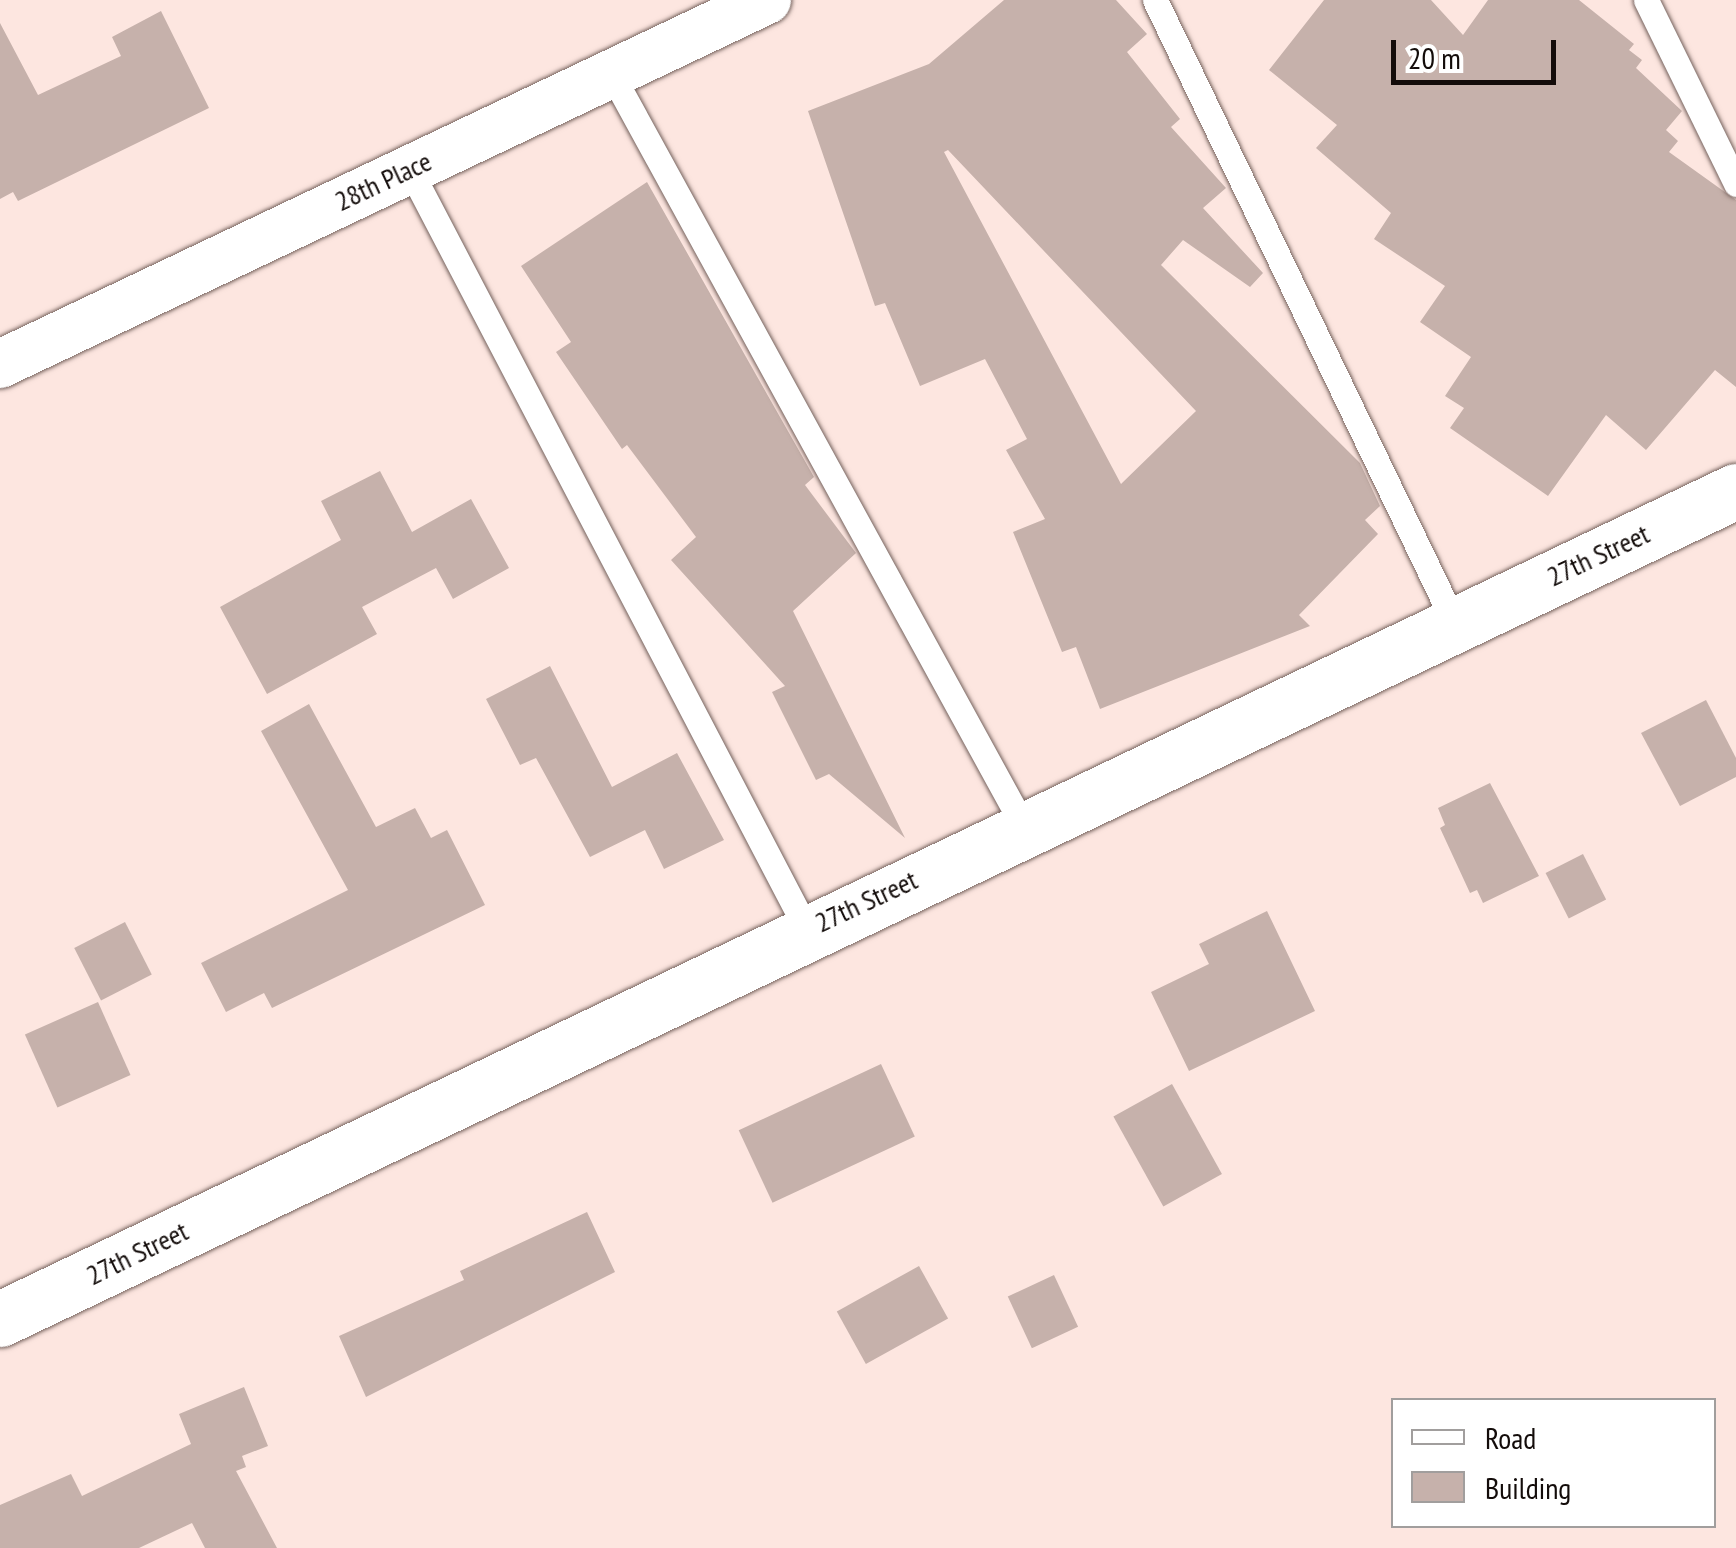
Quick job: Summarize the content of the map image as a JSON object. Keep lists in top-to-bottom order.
{
  "streets": {
    "street": ["28th Place", "27th Street"]
  },
  "legend": ["Road", "Building"],
  "scale_bar": "20 m"
}
